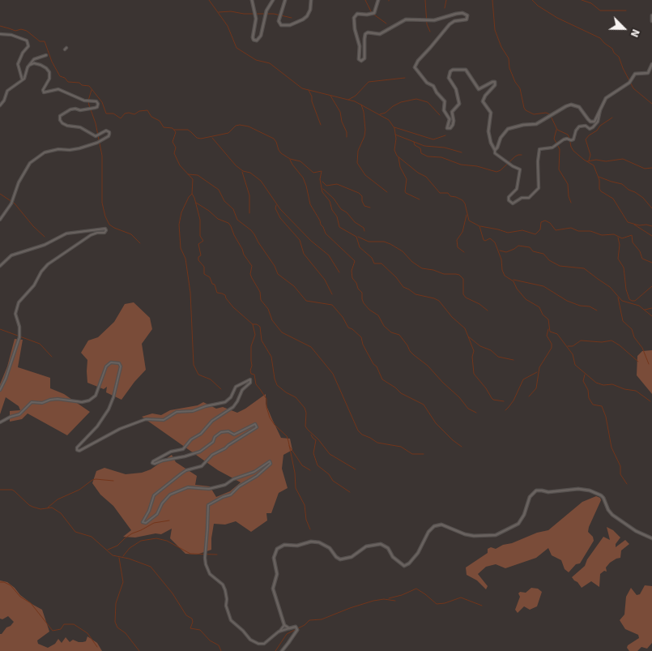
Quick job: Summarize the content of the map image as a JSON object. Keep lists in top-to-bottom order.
{
  "north": "bottom right"
}
